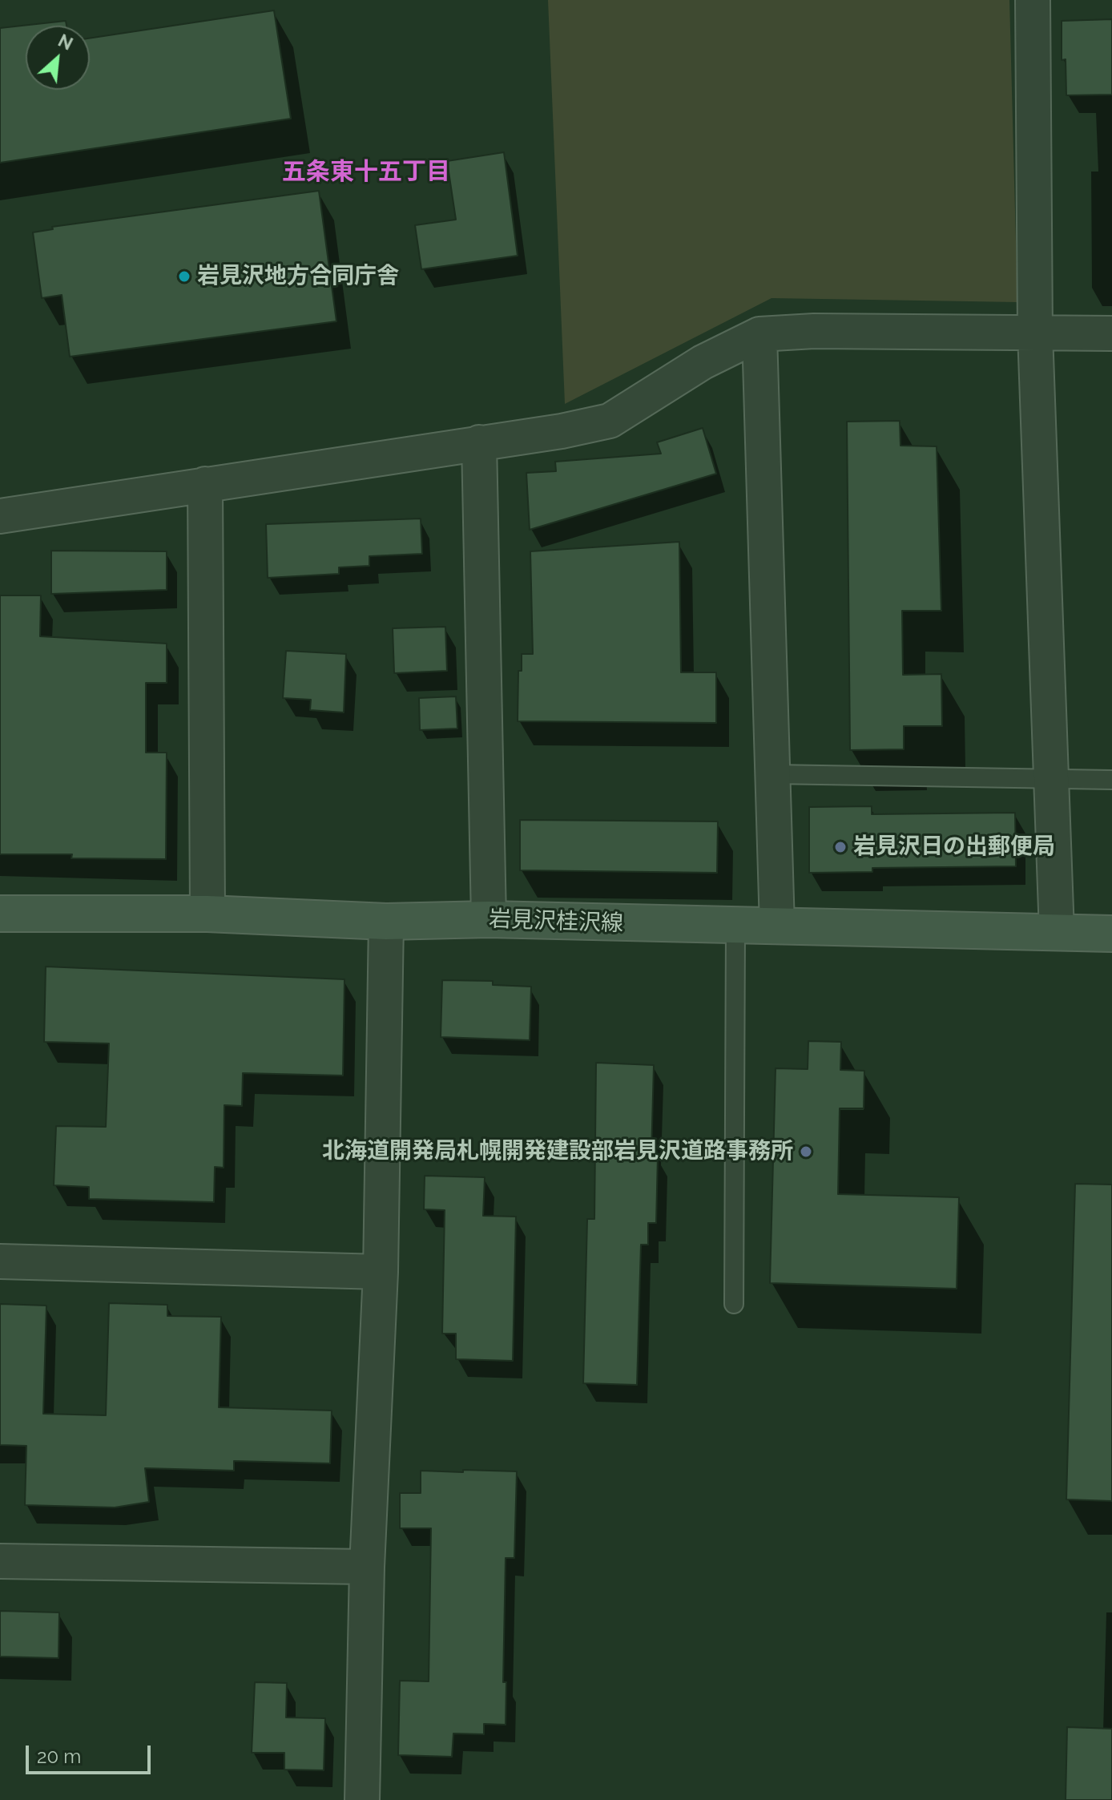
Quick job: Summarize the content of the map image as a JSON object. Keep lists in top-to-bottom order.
{
  "streets": {
    "main road": ["岩見沢桂沢線"]
  },
  "districts": ["五条東十五丁目"],
  "places": ["岩見沢地方合同庁舎", "岩見沢日の出郵便局", "北海道開発局札幌開発建設部岩見沢道路事務所"],
  "scale_bar": "20 m",
  "north": "top right"
}
